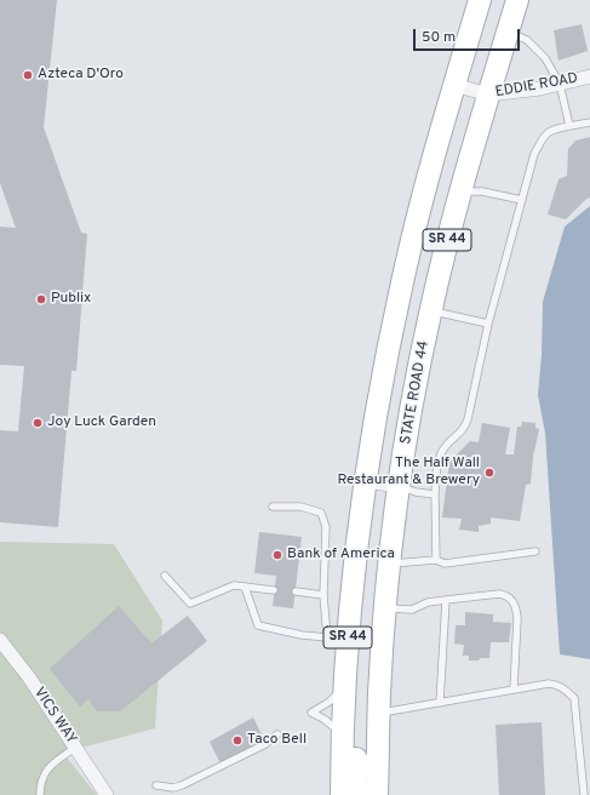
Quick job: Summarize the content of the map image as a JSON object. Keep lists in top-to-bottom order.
{
  "streets": {
    "main road": ["SR 44", "STATE ROAD 44"],
    "street": ["EDDIE ROAD", "VICS WAY"]
  },
  "crossings": [
    ["EDDIE ROAD", "SR 44"],
    ["EDDIE ROAD", "STATE ROAD 44"]
  ],
  "places": [
    "Azteca D'Oro",
    "Publix",
    "Joy Luck Garden",
    "The Half Wall Restaurant & Brewery",
    "Bank of America",
    "Taco Bell"
  ],
  "scale_bar": "50 m"
}
